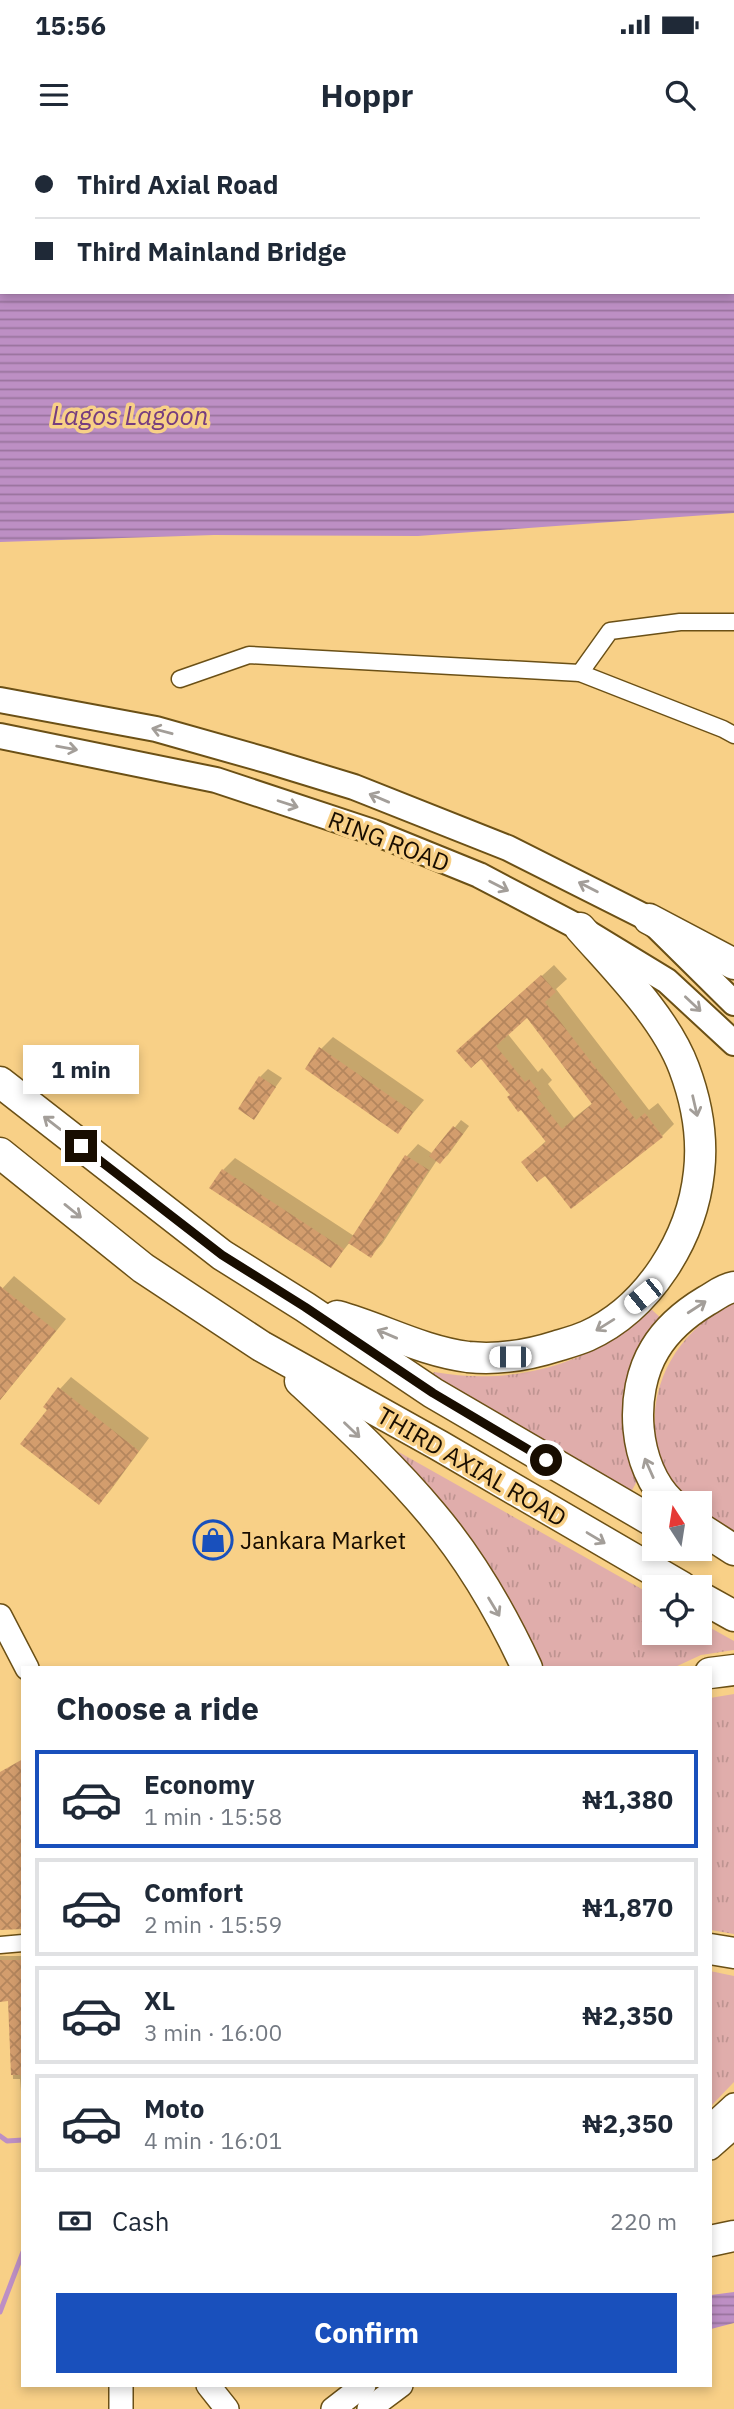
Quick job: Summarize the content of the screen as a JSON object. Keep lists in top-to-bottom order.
{
  "streets": {
    "highway": ["THIRD AXIAL ROAD"],
    "main road": ["RING ROAD"]
  },
  "water": ["Lagos Lagoon"],
  "places": {
    "shop": ["Jankara Market"]
  },
  "north": "top",
  "page": {
    "status": "15:56",
    "header": "Hoppr",
    "banner": ["Third Axial Road", "Third Mainland Bridge"],
    "bubble": "1 min",
    "heading": "Choose a ride",
    "list": [
      {
        "name": "Economy",
        "note": "1 min · 15:58",
        "value": "₦1,380"
      },
      {
        "name": "Comfort",
        "note": "2 min · 15:59",
        "value": "₦1,870"
      },
      {
        "name": "XL",
        "note": "3 min · 16:00",
        "value": "₦2,350"
      },
      {
        "name": "Moto",
        "note": "4 min · 16:01",
        "value": "₦2,350"
      }
    ],
    "pay": ["Cash", "220 m"],
    "buttons": "Confirm"
  }
}
